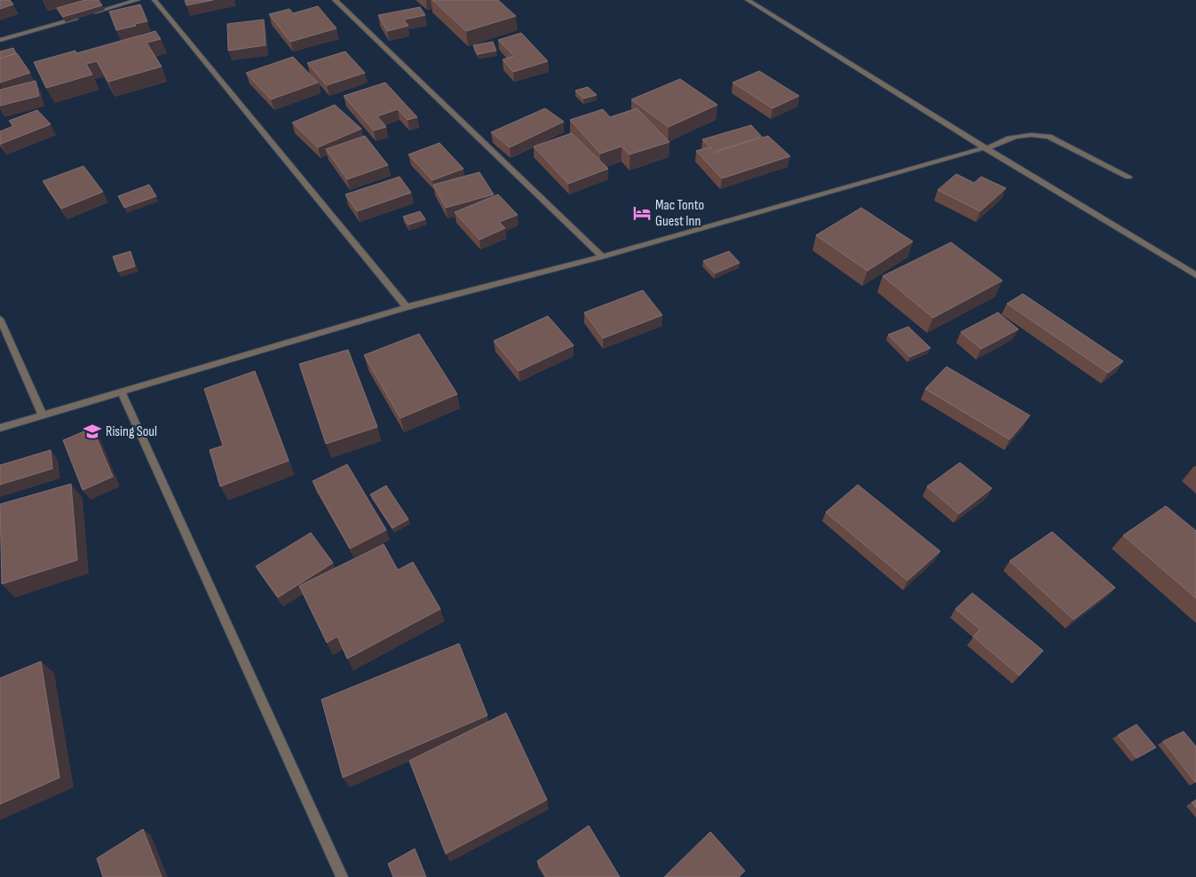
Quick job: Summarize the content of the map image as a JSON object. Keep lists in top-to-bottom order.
{
  "places": {
    "hotel": ["Mac Tonto Guest Inn"],
    "school or university": ["Rising Soul"]
  }
}
